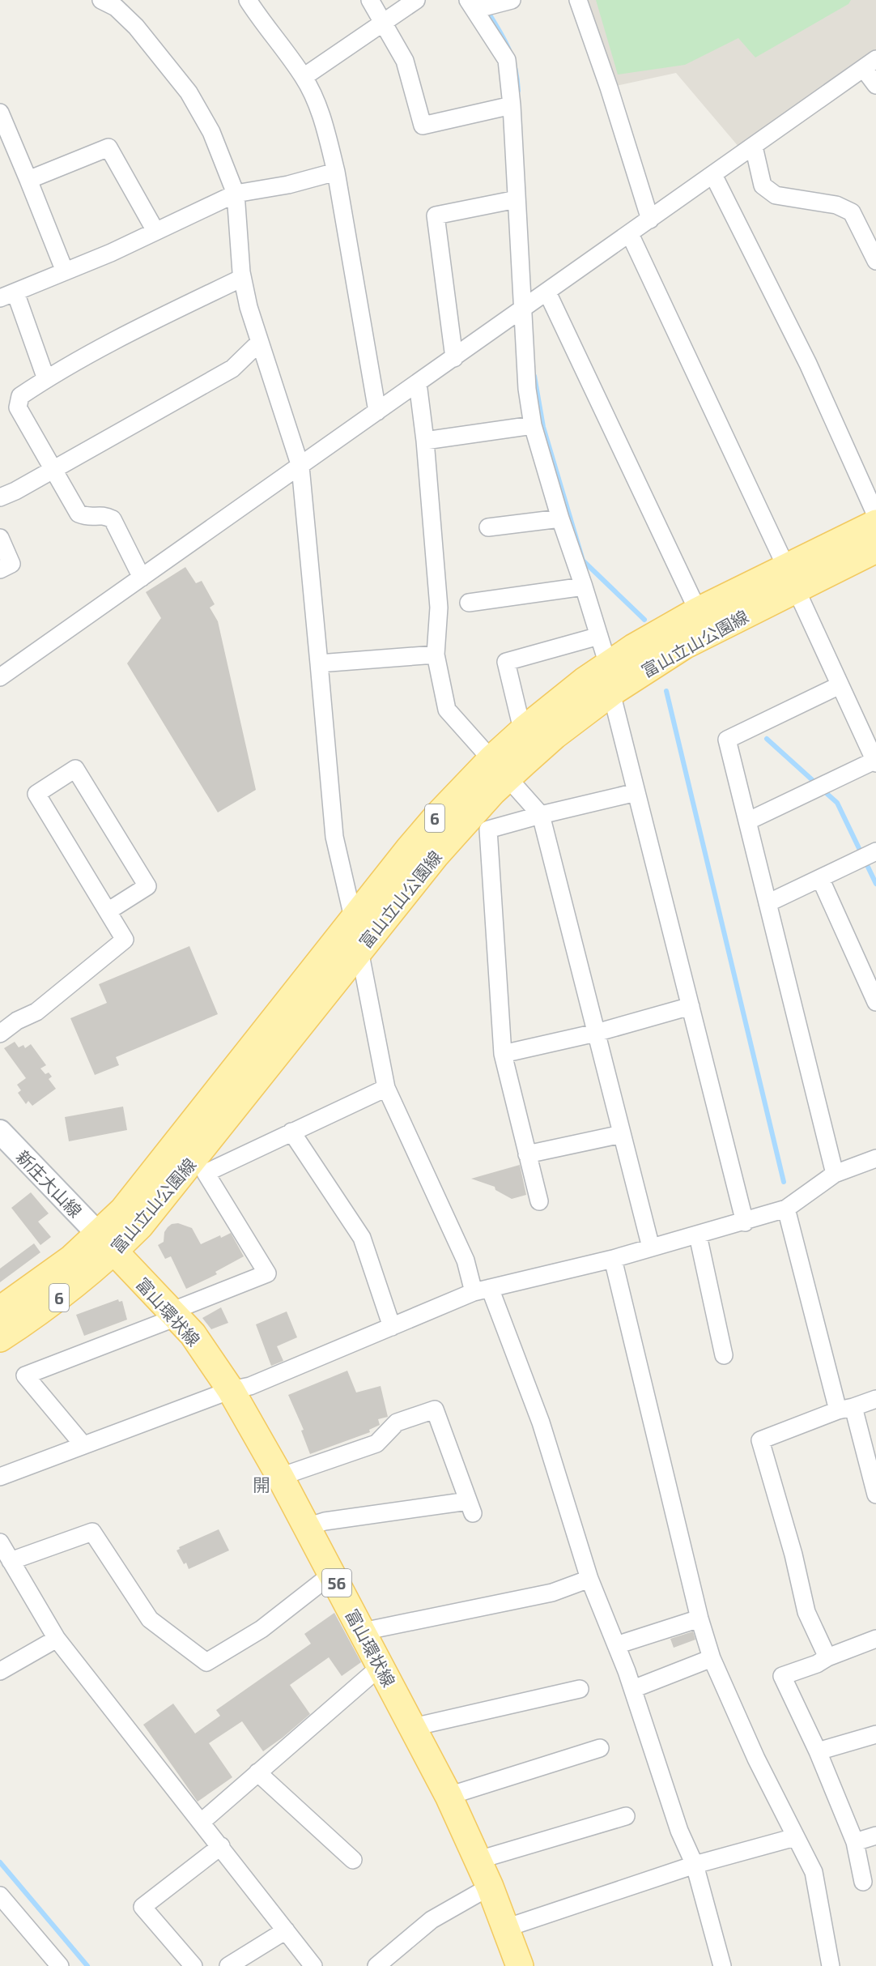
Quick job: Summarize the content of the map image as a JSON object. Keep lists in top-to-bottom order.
{
  "streets": {
    "main road": [
      "富山立山公園線",
      "6",
      "新庄大山線",
      "富山環状線",
      "56"
    ]
  },
  "crossings": [
    ["富山立山公園線", "新庄大山線"],
    ["富山立山公園線", "富山環状線"],
    ["新庄大山線", "富山環状線"]
  ],
  "districts": ["開"]
}
